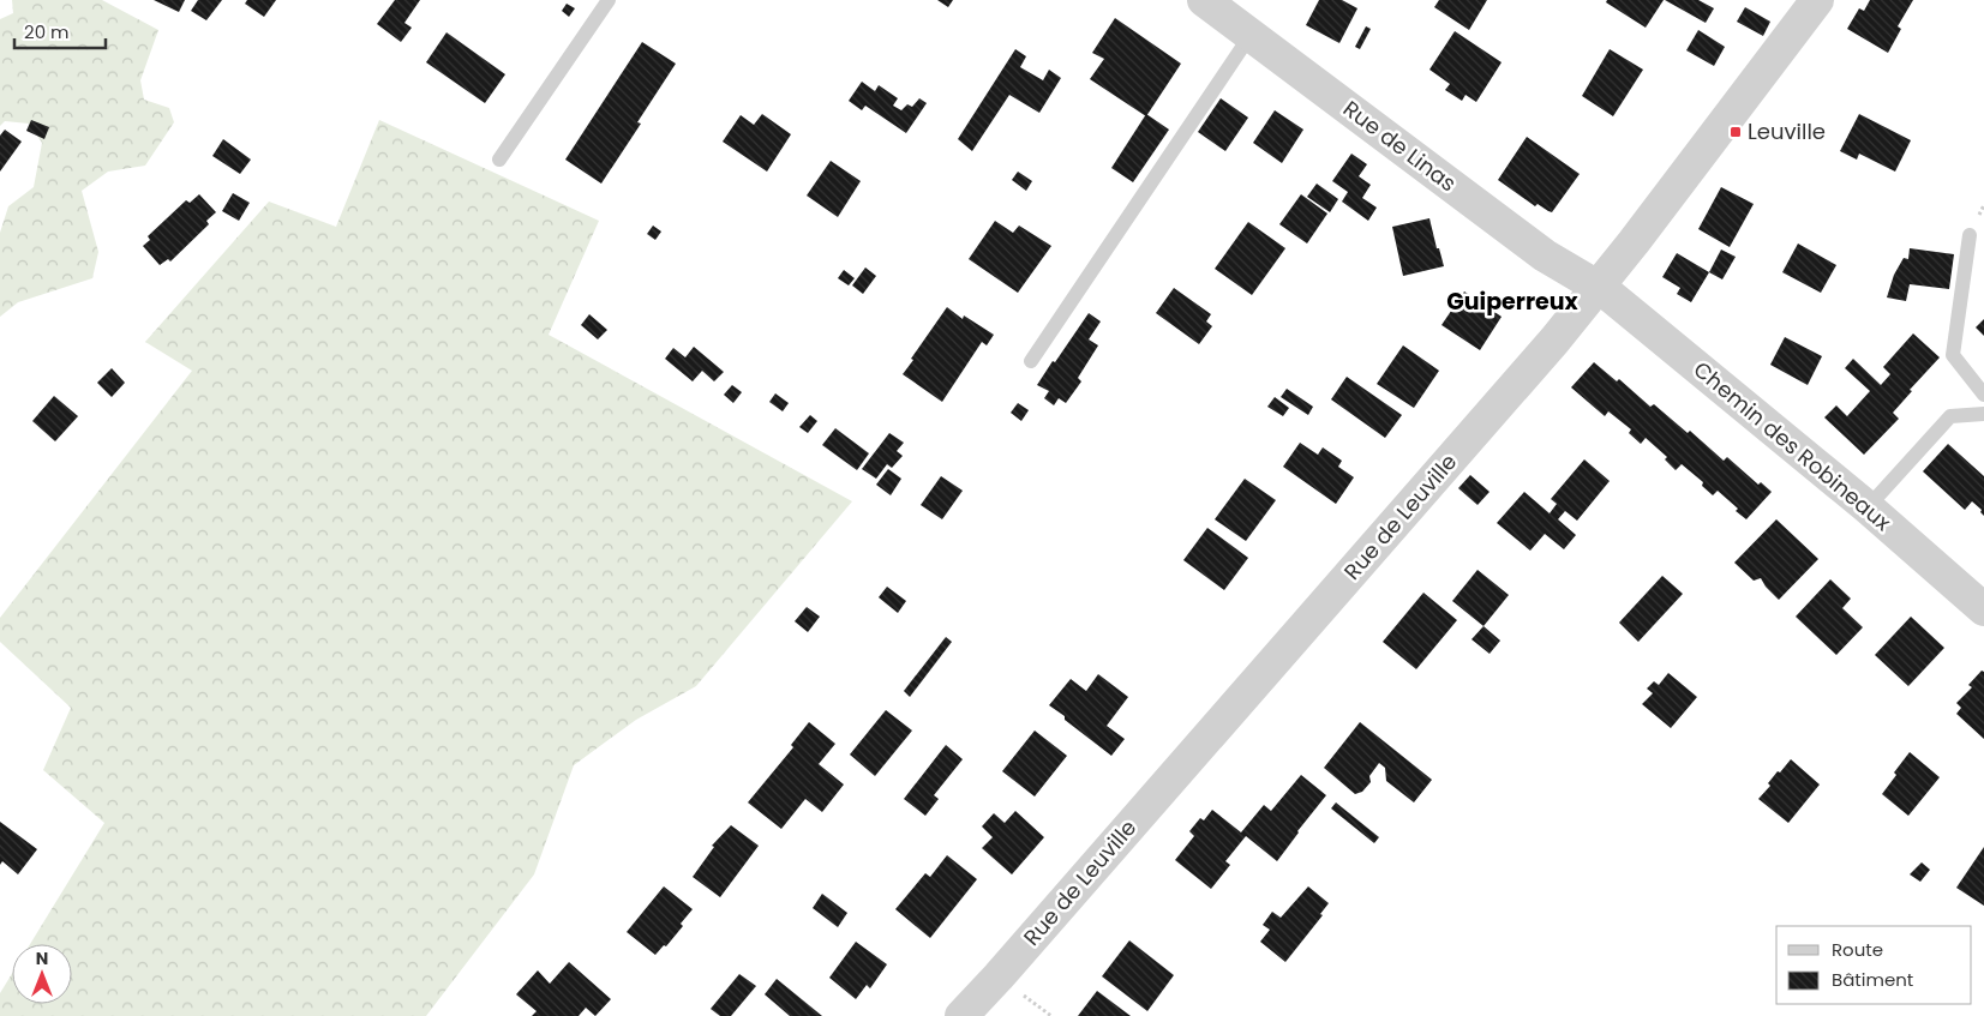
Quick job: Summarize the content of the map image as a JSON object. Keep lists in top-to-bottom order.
{
  "streets": {
    "street": ["Rue de Linas", "Chemin des Robineaux", "Rue de Leuville"]
  },
  "crossings": [
    ["Rue de Linas", "Chemin des Robineaux"],
    ["Rue de Linas", "Rue de Leuville"],
    ["Chemin des Robineaux", "Rue de Leuville"]
  ],
  "districts": ["Guiperreux"],
  "places": {
    "transit": ["Leuville"]
  },
  "legend": ["Route", "Bâtiment"],
  "scale_bar": "20 m",
  "north": "top"
}
